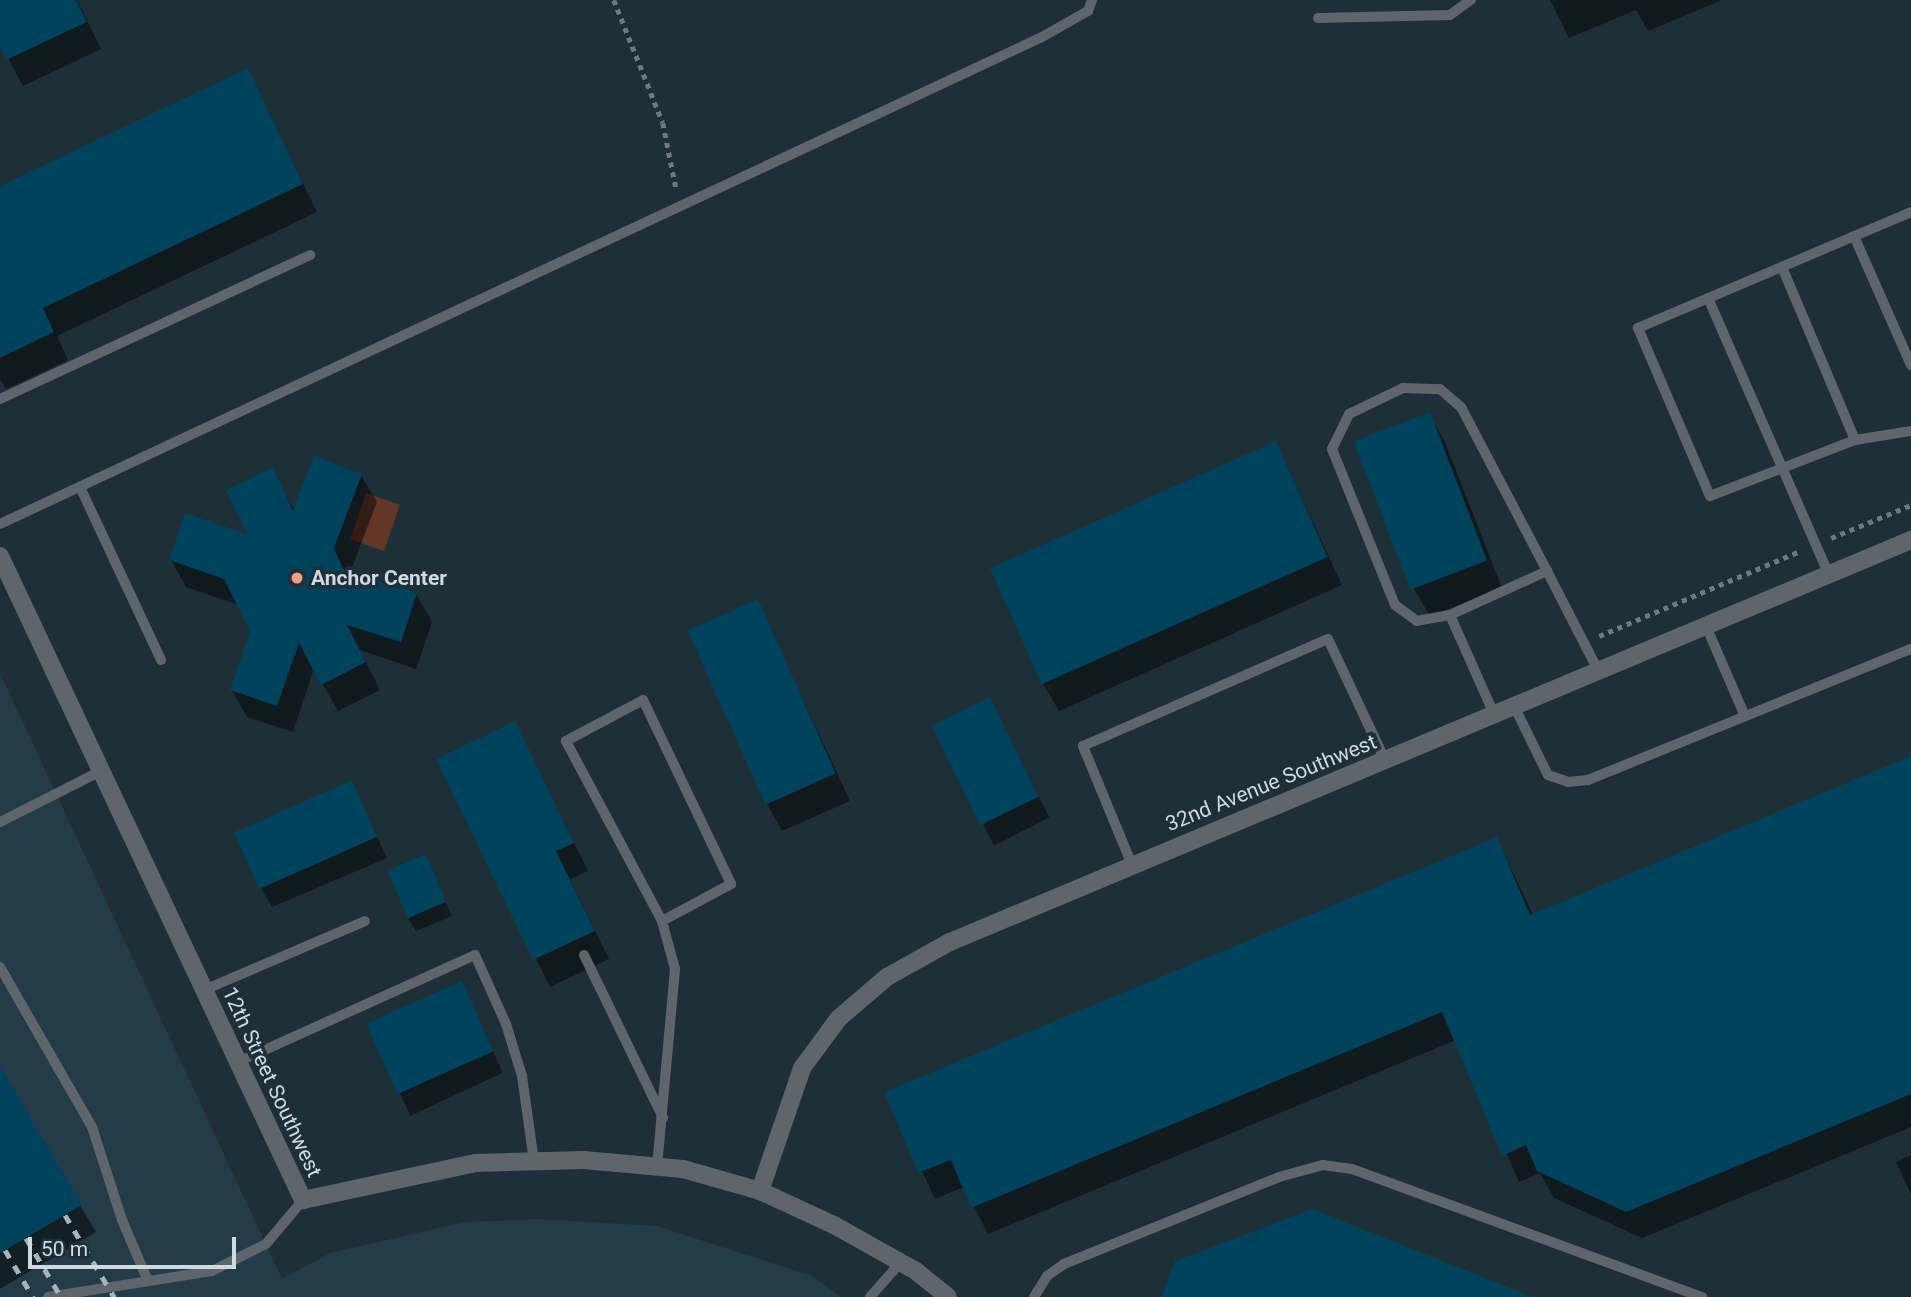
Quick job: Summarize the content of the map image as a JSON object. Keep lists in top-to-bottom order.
{
  "streets": {
    "street": ["32nd Avenue Southwest", "12th Street Southwest"]
  },
  "crossings": [
    ["32nd Avenue Southwest", "12th Street Southwest"]
  ],
  "places": ["Anchor Center"],
  "scale_bar": "50 m"
}
